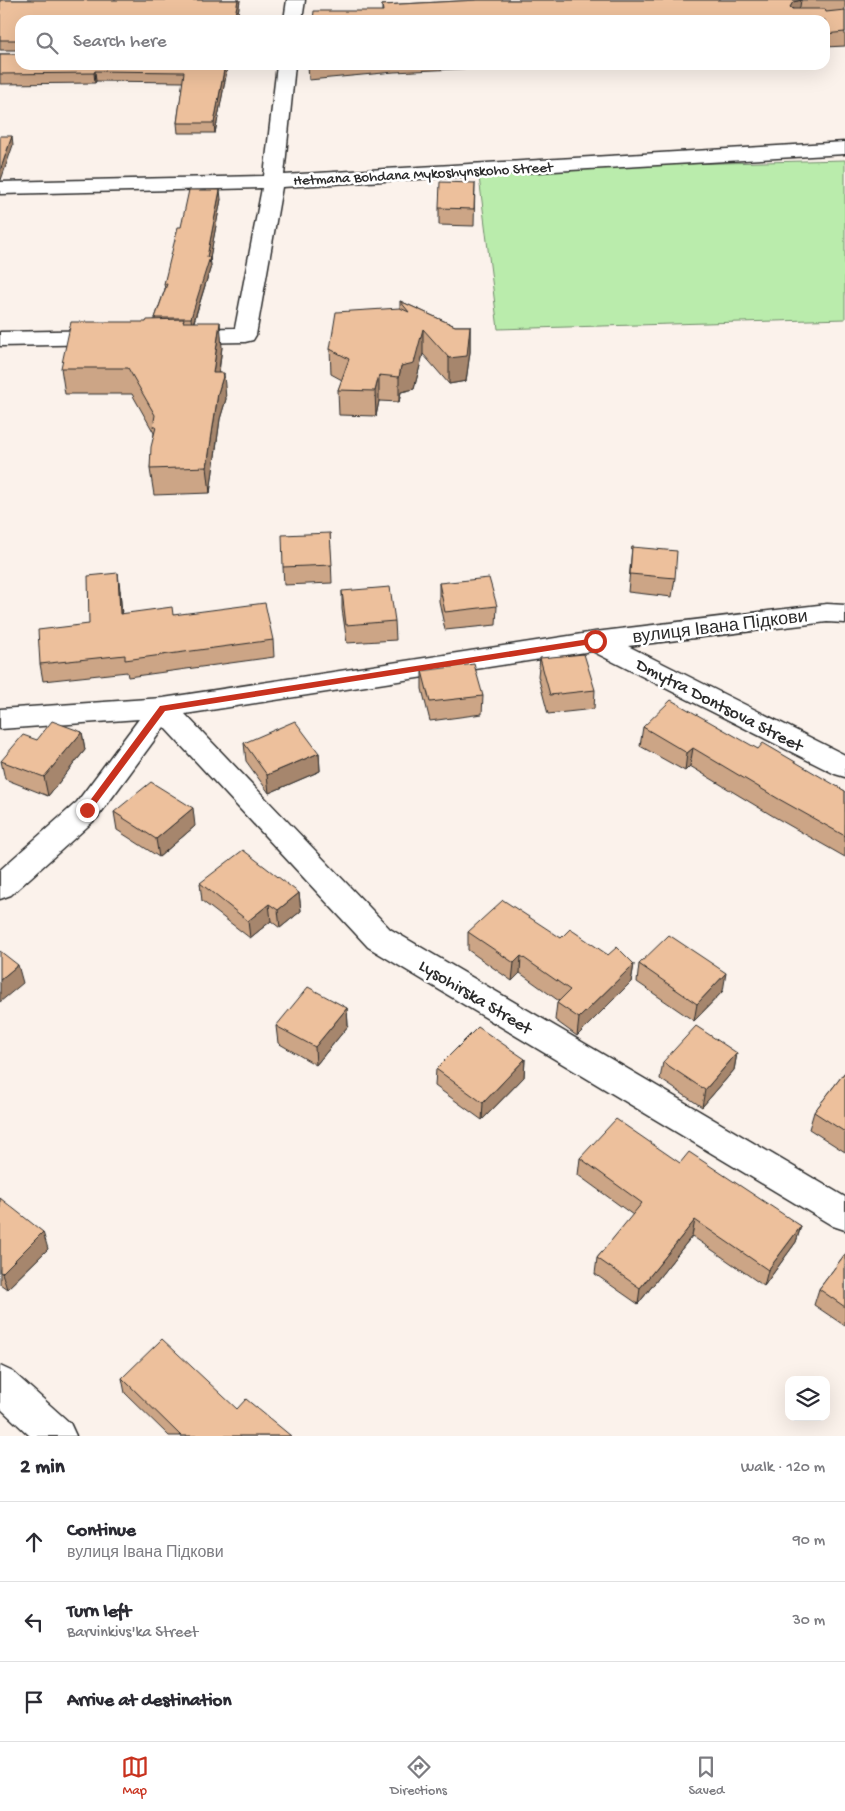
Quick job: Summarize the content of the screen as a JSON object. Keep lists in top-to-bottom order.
{
  "streets": {
    "street": [
      "Hetmana Bohdana Mykoshynskoho Street",
      "вулиця Івана Підкови",
      "Dmytra Dontsova Street",
      "Lysohirska Street"
    ]
  },
  "crossings": [
    ["вулиця Івана Підкови", "Dmytra Dontsova Street"],
    ["вулиця Івана Підкови", "Lysohirska Street"]
  ],
  "page": {
    "search": "Search here",
    "heading": ["2 min", "Walk · 120 m"],
    "list": [
      ["Continue", "вулиця Івана Підкови", "90 m"],
      ["Turn left", "Barvinkivs'ka Street", "30 m"],
      "Arrive at destination"
    ],
    "nav": ["Map", "Directions", "Saved"]
  }
}
